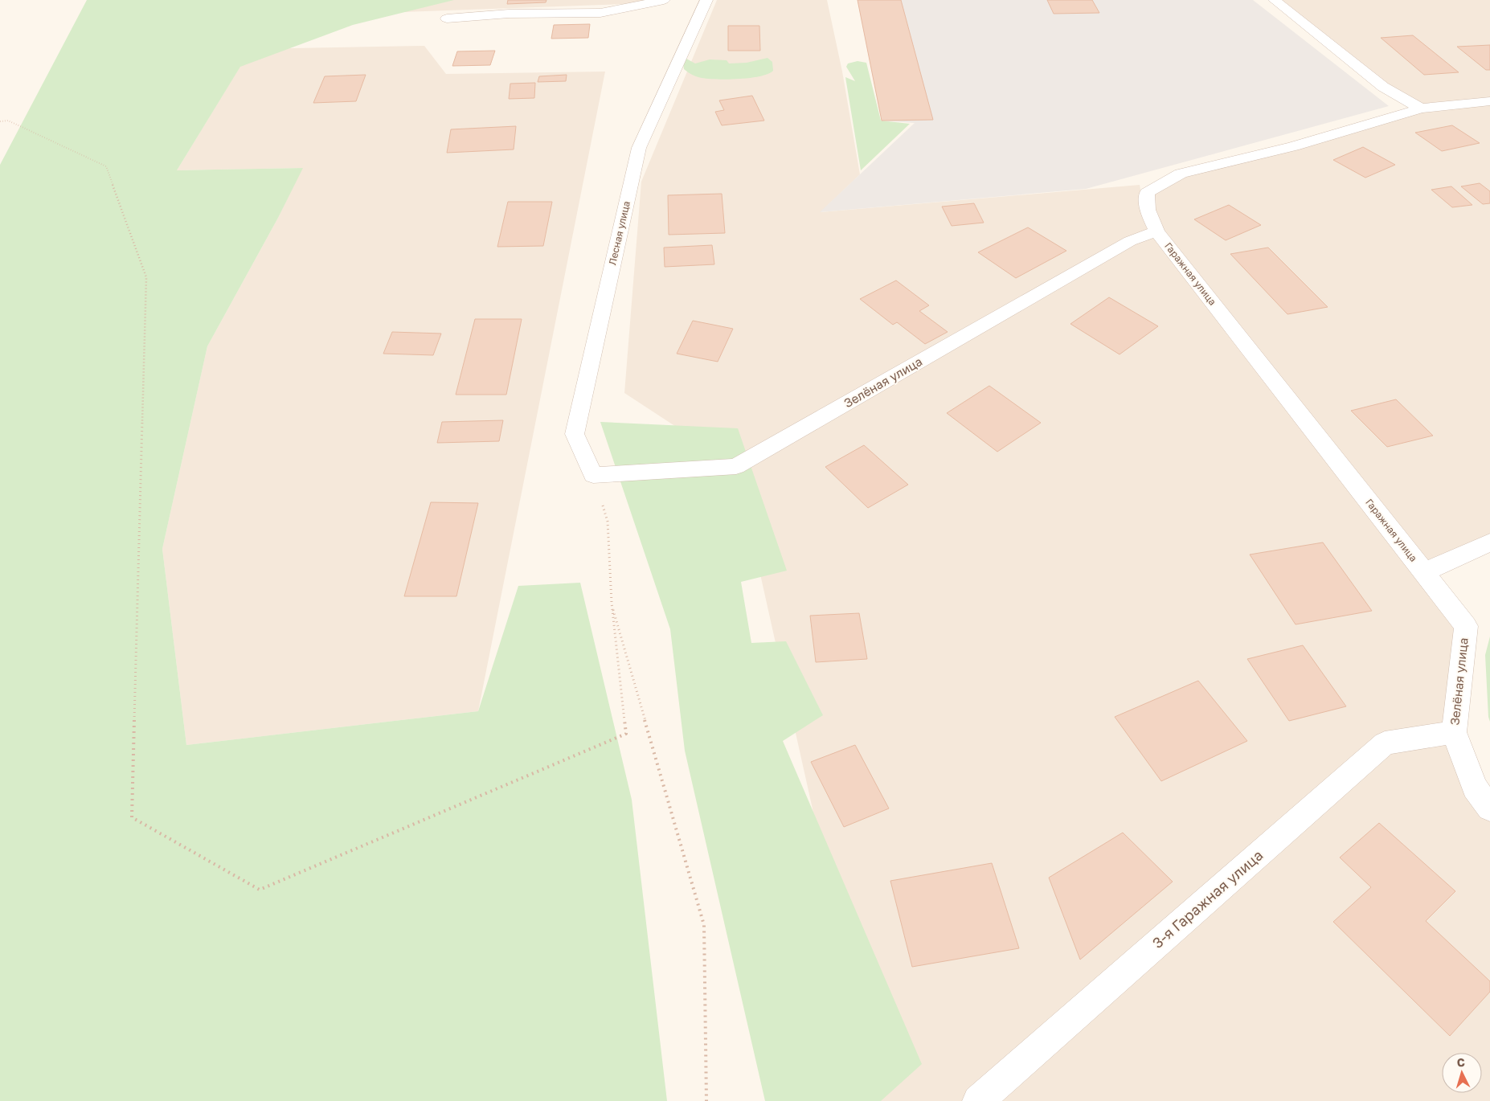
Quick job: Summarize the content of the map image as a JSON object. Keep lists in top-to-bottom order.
{
  "streets": {
    "street": [
      "Лесная улица",
      "Гаражная улица",
      "Зелёная улица",
      "3-я Гаражная улица"
    ]
  },
  "crossings": [
    ["Лесная улица", "Зелёная улица"],
    ["Гаражная улица", "Зелёная улица"],
    ["Зелёная улица", "3-я Гаражная улица"]
  ],
  "north": "top"
}
